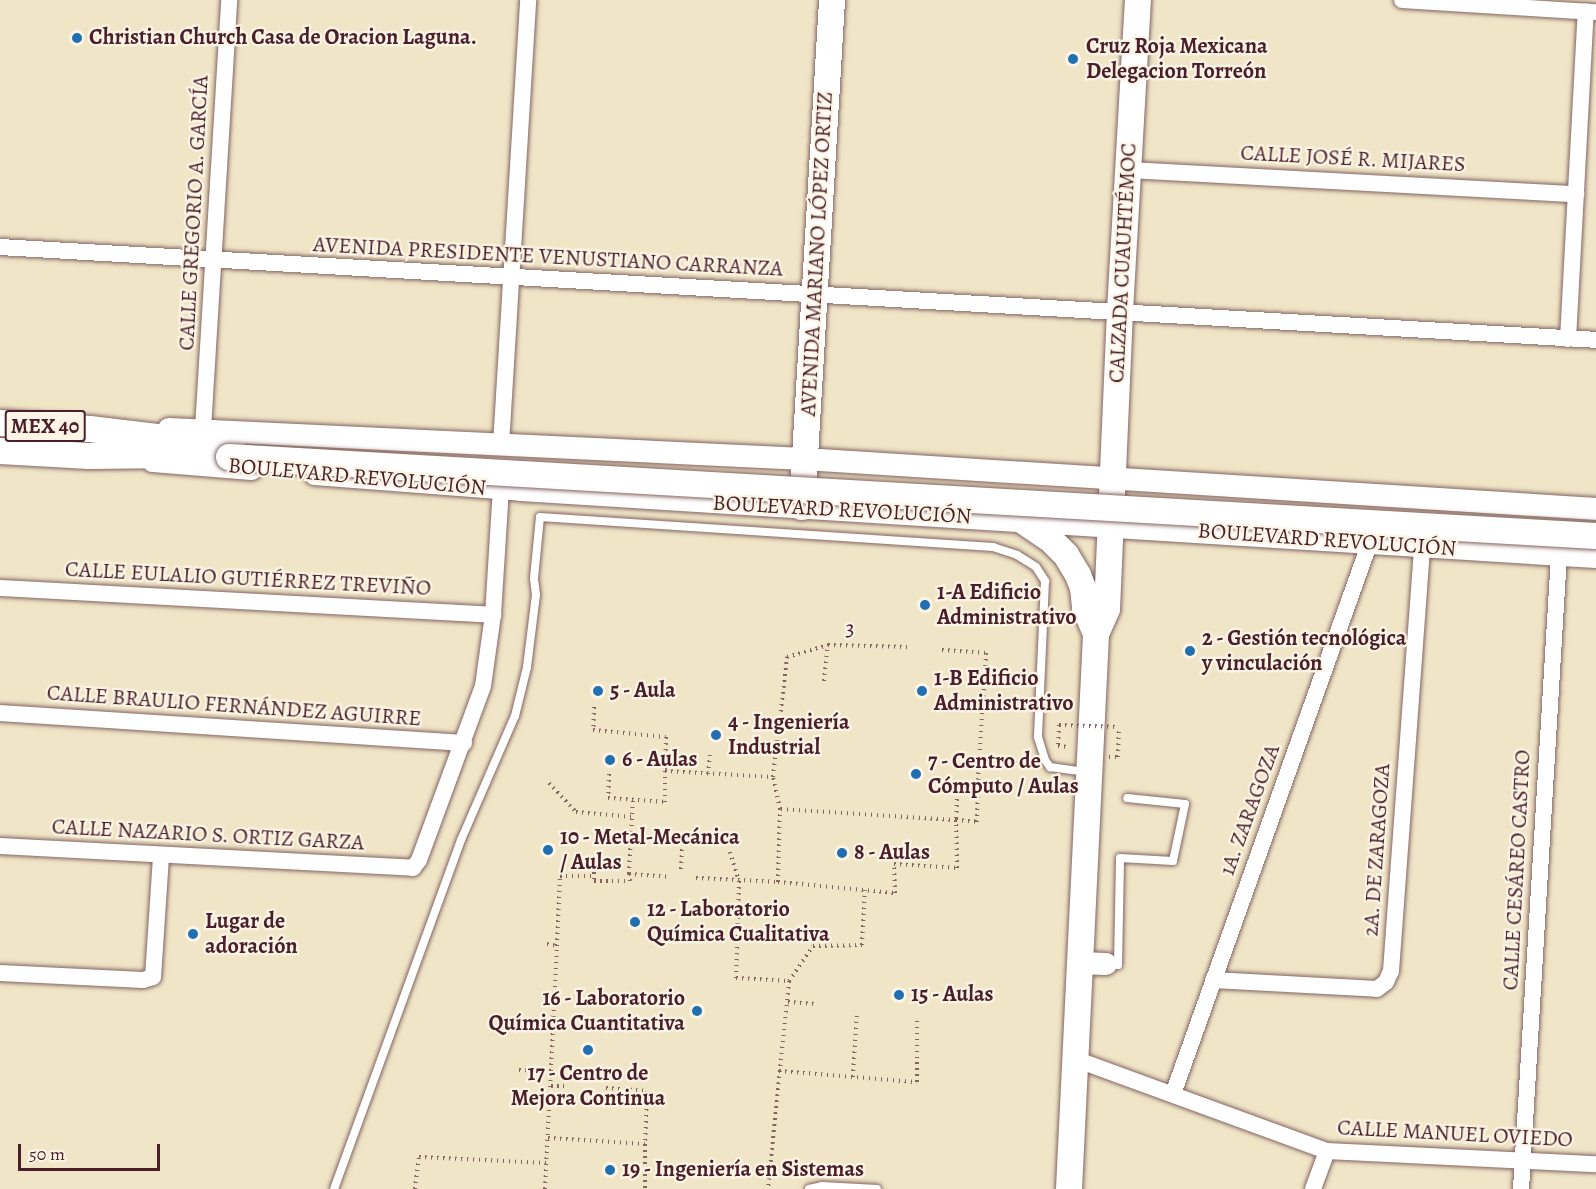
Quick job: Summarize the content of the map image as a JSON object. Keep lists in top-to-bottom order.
{
  "streets": {
    "main road": [
      "AVENIDA MARIANO LÓPEZ ORTIZ",
      "CALZADA CUAUHTÉMOC",
      "MEX 40",
      "BOULEVARD REVOLUCIÓN"
    ],
    "street": [
      "CALLE JOSÉ R. MIJARES",
      "CALLE GREGORIO A. GARCÍA",
      "AVENIDA PRESIDENTE VENUSTIANO CARRANZA",
      "CALLE EULALIO GUTIÉRREZ TREVIÑO",
      "CALLE BRAULIO FERNÁNDEZ AGUIRRE",
      "1A. ZARAGOZA",
      "CALLE NAZARIO S. ORTIZ GARZA",
      "2A. DE ZARAGOZA",
      "CALLE CESÁREO CASTRO",
      "CALLE MANUEL OVIEDO"
    ],
    "path": ["3"]
  },
  "crossings": [
    ["CALLE JOSÉ R. MIJARES", "CALZADA CUAUHTÉMOC"],
    ["CALLE GREGORIO A. GARCÍA", "AVENIDA PRESIDENTE VENUSTIANO CARRANZA"],
    ["CALLE GREGORIO A. GARCÍA", "MEX 40"],
    ["AVENIDA MARIANO LÓPEZ ORTIZ", "AVENIDA PRESIDENTE VENUSTIANO CARRANZA"],
    ["AVENIDA MARIANO LÓPEZ ORTIZ", "MEX 40"],
    ["AVENIDA MARIANO LÓPEZ ORTIZ", "BOULEVARD REVOLUCIÓN"],
    ["AVENIDA PRESIDENTE VENUSTIANO CARRANZA", "CALZADA CUAUHTÉMOC"],
    ["CALZADA CUAUHTÉMOC", "MEX 40"],
    ["CALZADA CUAUHTÉMOC", "BOULEVARD REVOLUCIÓN"],
    ["MEX 40", "BOULEVARD REVOLUCIÓN"],
    ["BOULEVARD REVOLUCIÓN", "1A. ZARAGOZA"],
    ["BOULEVARD REVOLUCIÓN", "2A. DE ZARAGOZA"],
    ["BOULEVARD REVOLUCIÓN", "CALLE CESÁREO CASTRO"],
    ["CALLE BRAULIO FERNÁNDEZ AGUIRRE", "CALLE NAZARIO S. ORTIZ GARZA"],
    ["1A. ZARAGOZA", "2A. DE ZARAGOZA"],
    ["1A. ZARAGOZA", "CALLE MANUEL OVIEDO"],
    ["CALLE CESÁREO CASTRO", "CALLE MANUEL OVIEDO"]
  ],
  "places": [
    "Christian Church Casa de Oracion Laguna.",
    "Cruz Roja Mexicana Delegacion Torreón",
    "1-A Edificio Administrativo",
    "2 - Gestión tecnológica y vinculación",
    "5 - Aula",
    "1-B Edificio Administrativo",
    "4 - Ingeniería Industrial",
    "6 - Aulas",
    "7 - Centro de Cómputo / Aulas",
    "10 - Metal-Mecánica / Aulas",
    "8 - Aulas",
    "12 - Laboratorio Química Cualitativa",
    "Lugar de adoración",
    "15 - Aulas",
    "16 - Laboratorio Química Cuantitativa",
    "17 - Centro de Mejora Continua",
    "19 - Ingeniería en Sistemas"
  ],
  "scale_bar": "50 m"
}
